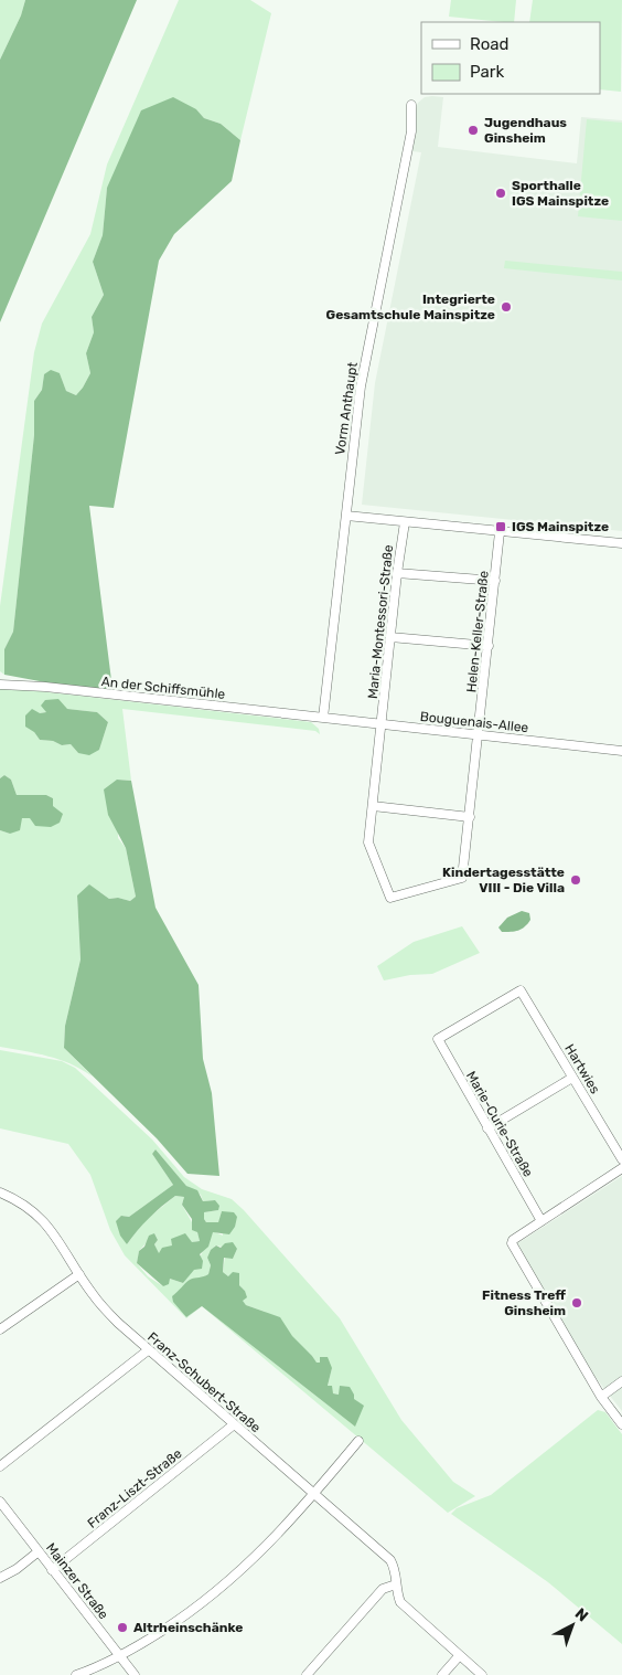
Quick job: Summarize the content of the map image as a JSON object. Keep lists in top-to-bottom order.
{
  "streets": {
    "street": [
      "Vorm Anthaupt",
      "Maria-Montessori-Straße",
      "Helen-Keller-Straße",
      "An der Schiffsmühle",
      "Bouguenais-Allee",
      "Hartwies",
      "Marie-Curie-Straße",
      "Franz-Schubert-Straße",
      "Franz-Liszt-Straße",
      "Mainzer Straße"
    ]
  },
  "crossings": [
    ["Vorm Anthaupt", "An der Schiffsmühle"],
    ["Vorm Anthaupt", "Bouguenais-Allee"],
    ["Maria-Montessori-Straße", "Helen-Keller-Straße"],
    ["Maria-Montessori-Straße", "Bouguenais-Allee"],
    ["Helen-Keller-Straße", "Bouguenais-Allee"],
    ["An der Schiffsmühle", "Bouguenais-Allee"],
    ["Hartwies", "Marie-Curie-Straße"],
    ["Franz-Schubert-Straße", "Franz-Liszt-Straße"],
    ["Franz-Liszt-Straße", "Mainzer Straße"]
  ],
  "places": {
    "other": [
      "Jugendhaus Ginsheim",
      "Sporthalle IGS Mainspitze",
      "Integrierte Gesamtschule Mainspitze",
      "Kindertagesstätte VIII - Die Villa",
      "Fitness Treff Ginsheim",
      "Altrheinschänke"
    ],
    "transit": ["IGS Mainspitze"]
  },
  "legend": ["Road", "Park"],
  "north": "top right"
}
